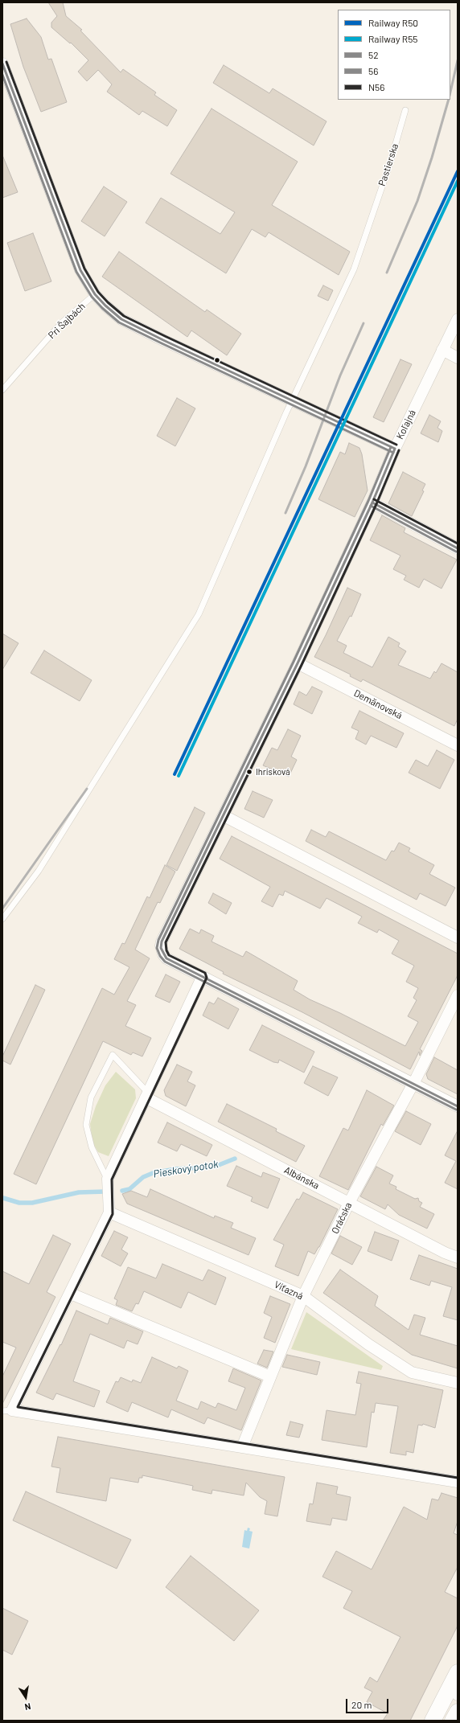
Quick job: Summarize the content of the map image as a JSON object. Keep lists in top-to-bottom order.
{
  "streets": {
    "street": [
      "Koľajná",
      "Demänovská",
      "Albánska",
      "Oráčska",
      "Víťazná"
    ],
    "lane": ["Pastierska", "Pri Šajbách"]
  },
  "crossings": [
    ["Koľajná", "Demänovská"],
    ["Albánska", "Oráčska"],
    ["Oráčska", "Víťazná"]
  ],
  "water": ["Pieskový potok"],
  "places": ["Ihrisková"],
  "lines": [
    "transit line N56",
    "transit line 52",
    "transit line 56",
    "rail line R50",
    "rail line R55"
  ],
  "legend": [
    "Railway R50",
    "Railway R55",
    "52",
    "56",
    "N56"
  ],
  "scale_bar": "20 m",
  "north": "bottom"
}
